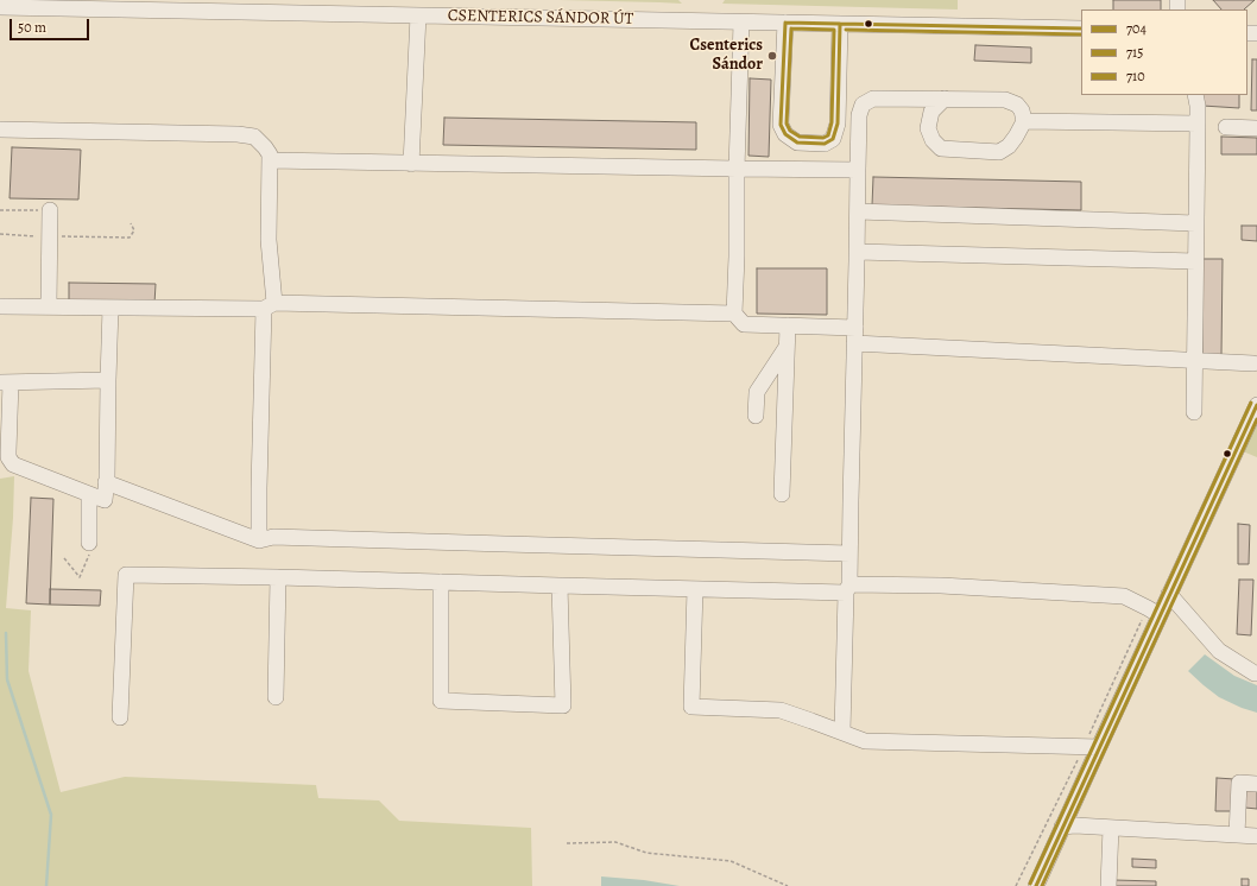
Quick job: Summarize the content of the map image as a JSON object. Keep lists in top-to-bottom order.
{
  "streets": {
    "street": ["CSENTERICS SÁNDOR ÚT"]
  },
  "places": ["Csenterics Sándor"],
  "lines": ["transit line 704", "transit line 715", "transit line 710"],
  "legend": ["704", "715", "710"],
  "scale_bar": "50 m"
}
